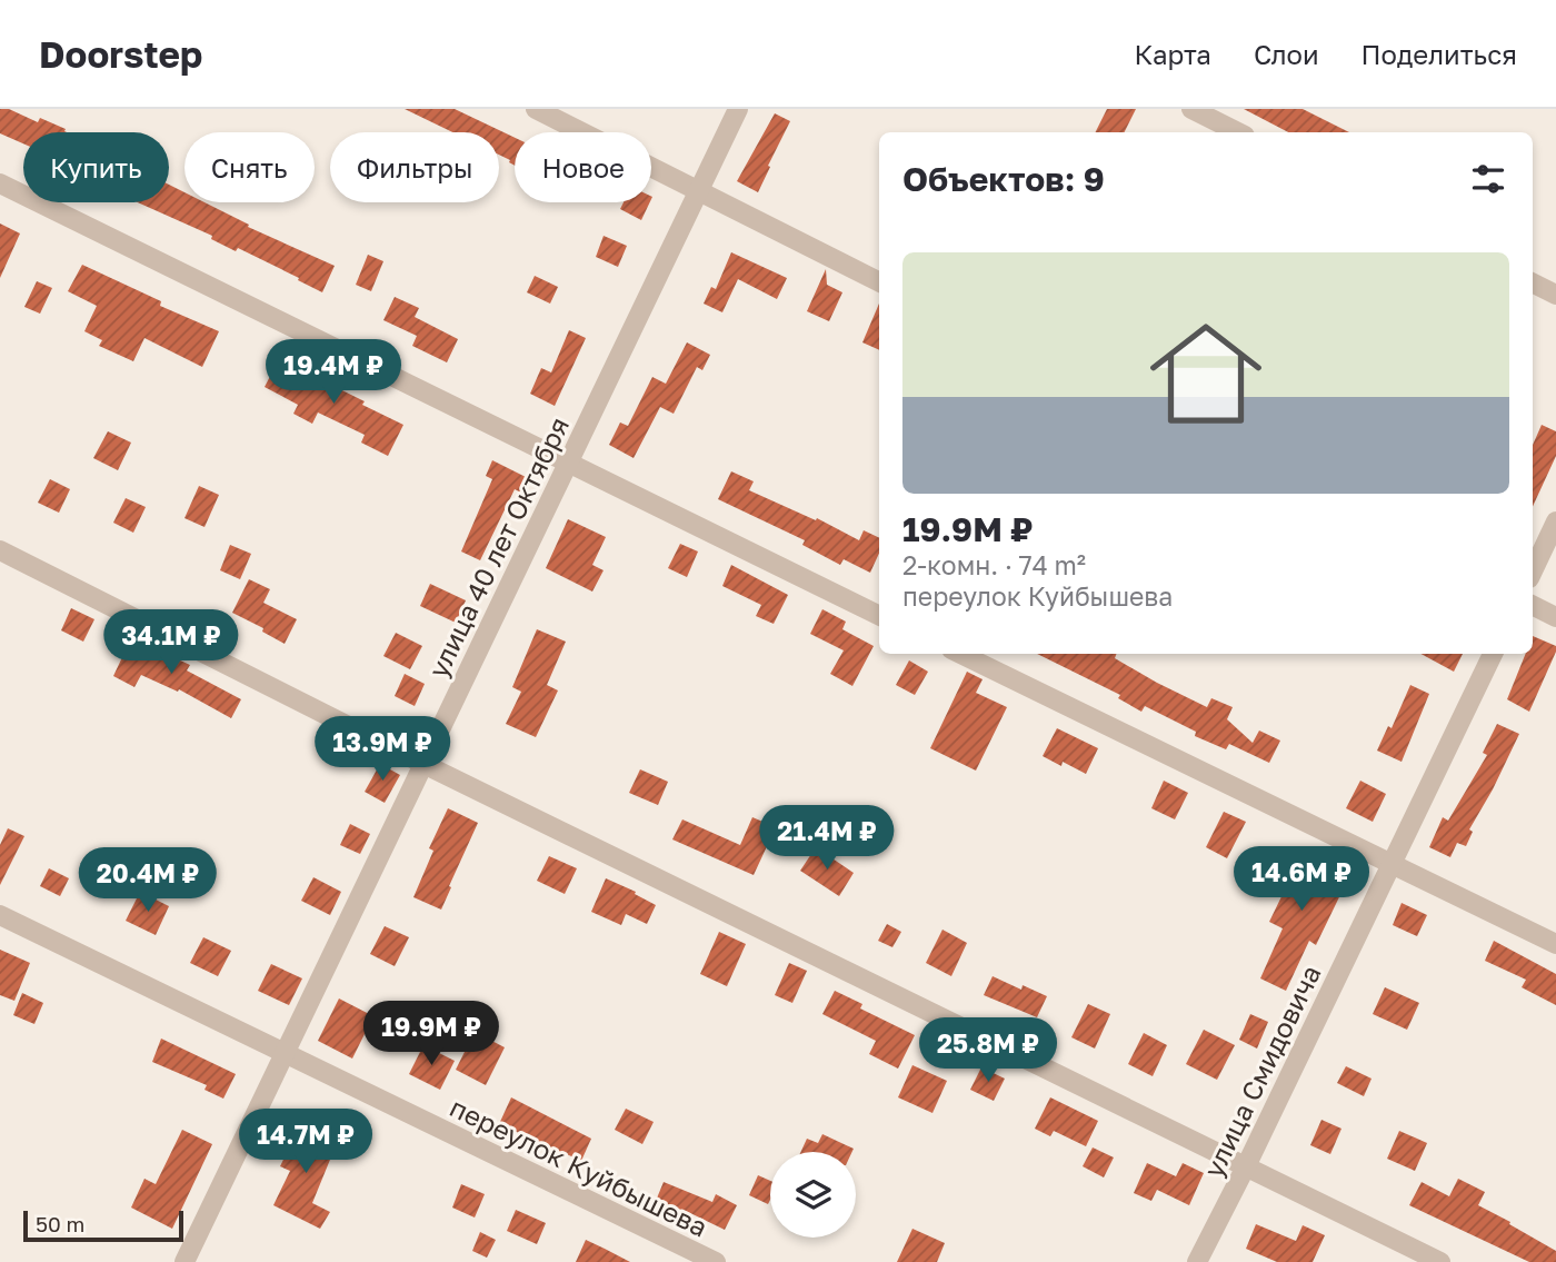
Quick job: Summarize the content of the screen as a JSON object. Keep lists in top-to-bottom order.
{
  "streets": {
    "street": ["улица 40 лет Октября", "улица Смидовича", "переулок Куйбышева"]
  },
  "crossings": [
    ["улица 40 лет Октября", "переулок Куйбышева"]
  ],
  "scale_bar": "50 m",
  "page": {
    "header": "Doorstep",
    "nav": ["Карта", "Слои", "Поделиться"],
    "chip": [
      "Купить",
      "Снять",
      "Фильтры",
      "Новое"
    ],
    "heading": "Объектов: 9",
    "list": [
      {
        "name": "19.9M ₽",
        "note": "2-комн. · 74 m² · переулок Куйбышева"
      }
    ],
    "price": [
      "19.4M ₽",
      "34.1M ₽",
      "13.9M ₽",
      "21.4M ₽",
      "14.6M ₽",
      "20.4M ₽",
      "19.9M ₽",
      "25.8M ₽",
      "14.7M ₽"
    ],
    "scale": "50 m"
  }
}
